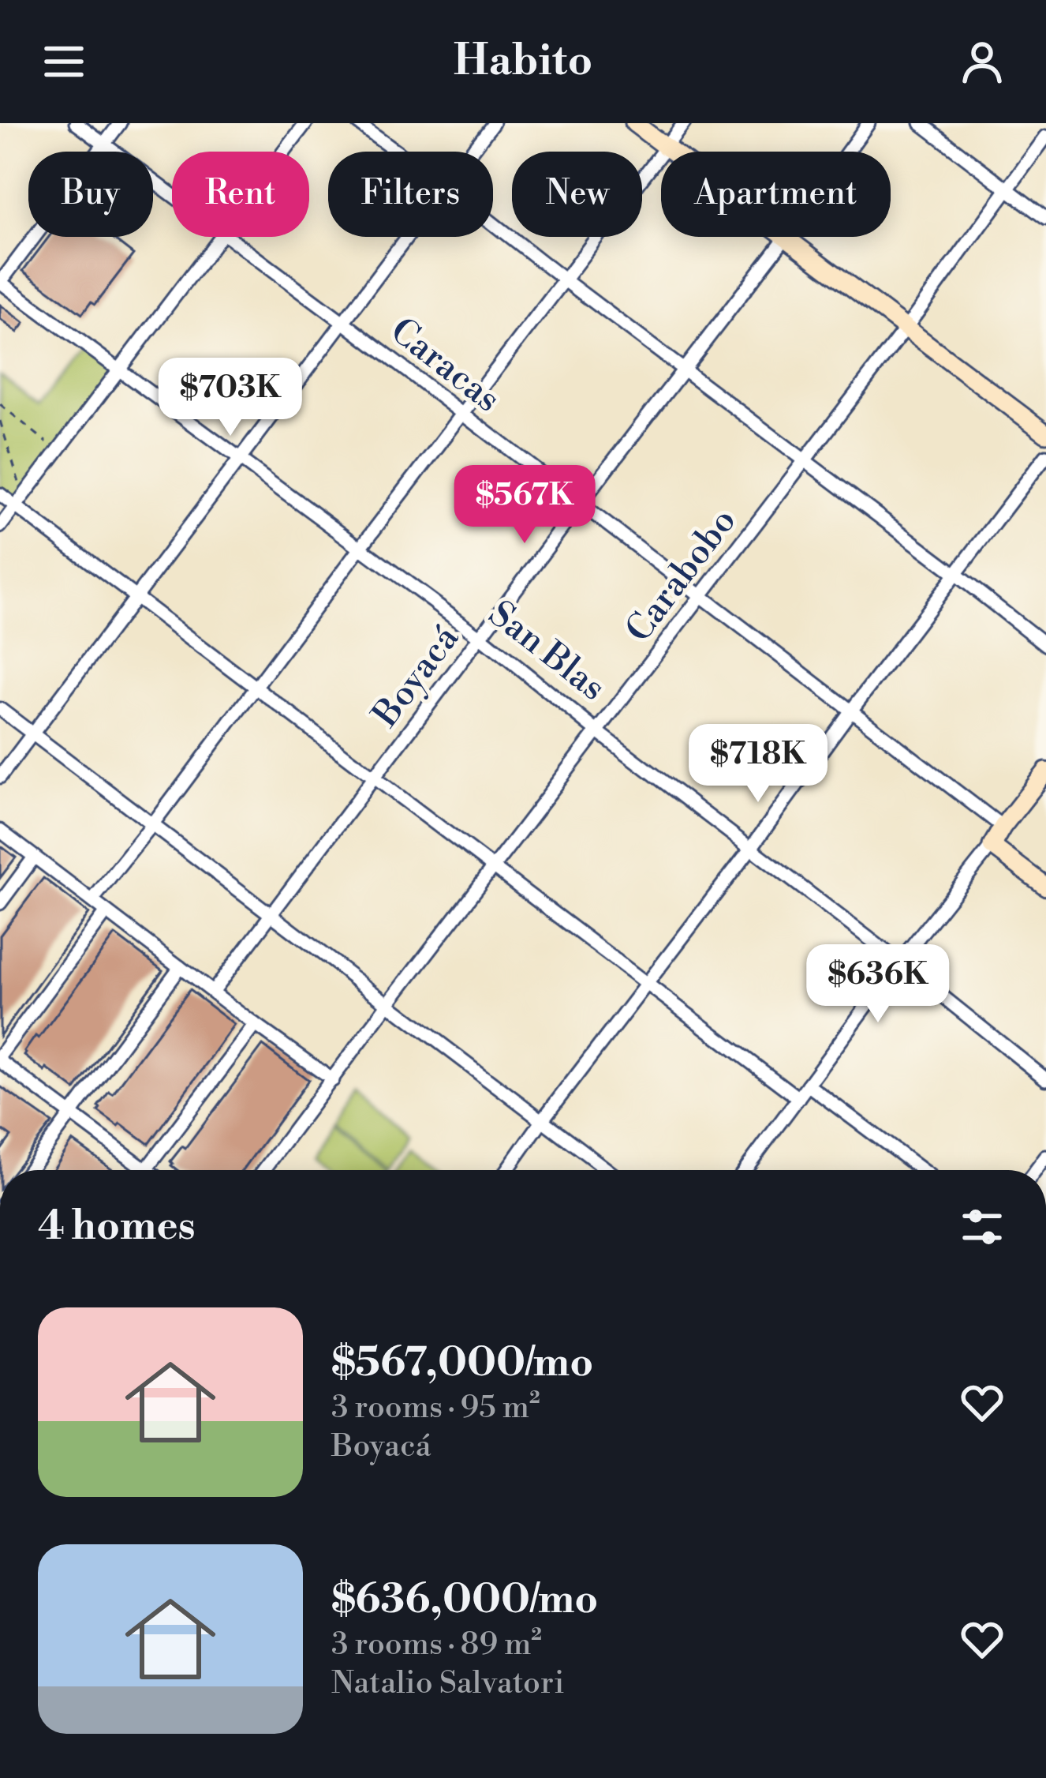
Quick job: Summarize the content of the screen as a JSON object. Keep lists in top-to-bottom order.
{
  "streets": {
    "street": [
      "Caracas",
      "Carabobo",
      "San Blas",
      "Boyacá"
    ]
  },
  "crossings": [
    ["Caracas", "Carabobo"],
    ["Caracas", "Boyacá"],
    ["Carabobo", "San Blas"],
    ["San Blas", "Boyacá"]
  ],
  "page": {
    "header": "Habito",
    "chip": [
      "Buy",
      "Rent",
      "Filters",
      "New",
      "Apartment"
    ],
    "price": [
      "$703K",
      "$567K",
      "$718K",
      "$636K"
    ],
    "heading": "4 homes",
    "list": [
      {
        "name": "$567,000/mo",
        "note": "3 rooms · 95 m² · Boyacá"
      },
      {
        "name": "$636,000/mo",
        "note": "3 rooms · 89 m² · Natalio Salvatori"
      }
    ]
  }
}
